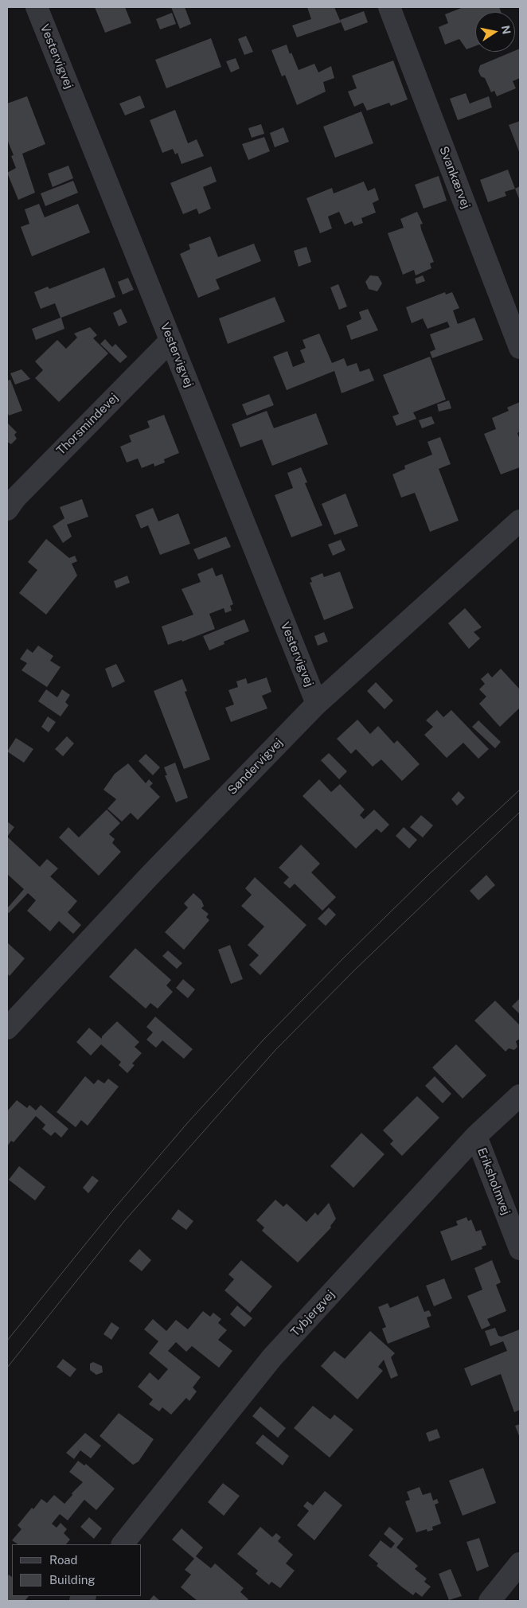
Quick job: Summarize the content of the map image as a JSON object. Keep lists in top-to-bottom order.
{
  "streets": {
    "street": [
      "Vestervigvej",
      "Svankærvej",
      "Thorsmindevej",
      "Søndervigvej",
      "Eriksholmvej",
      "Tybjergvej"
    ]
  },
  "crossings": [
    ["Vestervigvej", "Thorsmindevej"],
    ["Vestervigvej", "Søndervigvej"],
    ["Eriksholmvej", "Tybjergvej"]
  ],
  "legend": ["Road", "Building"],
  "north": "right"
}
